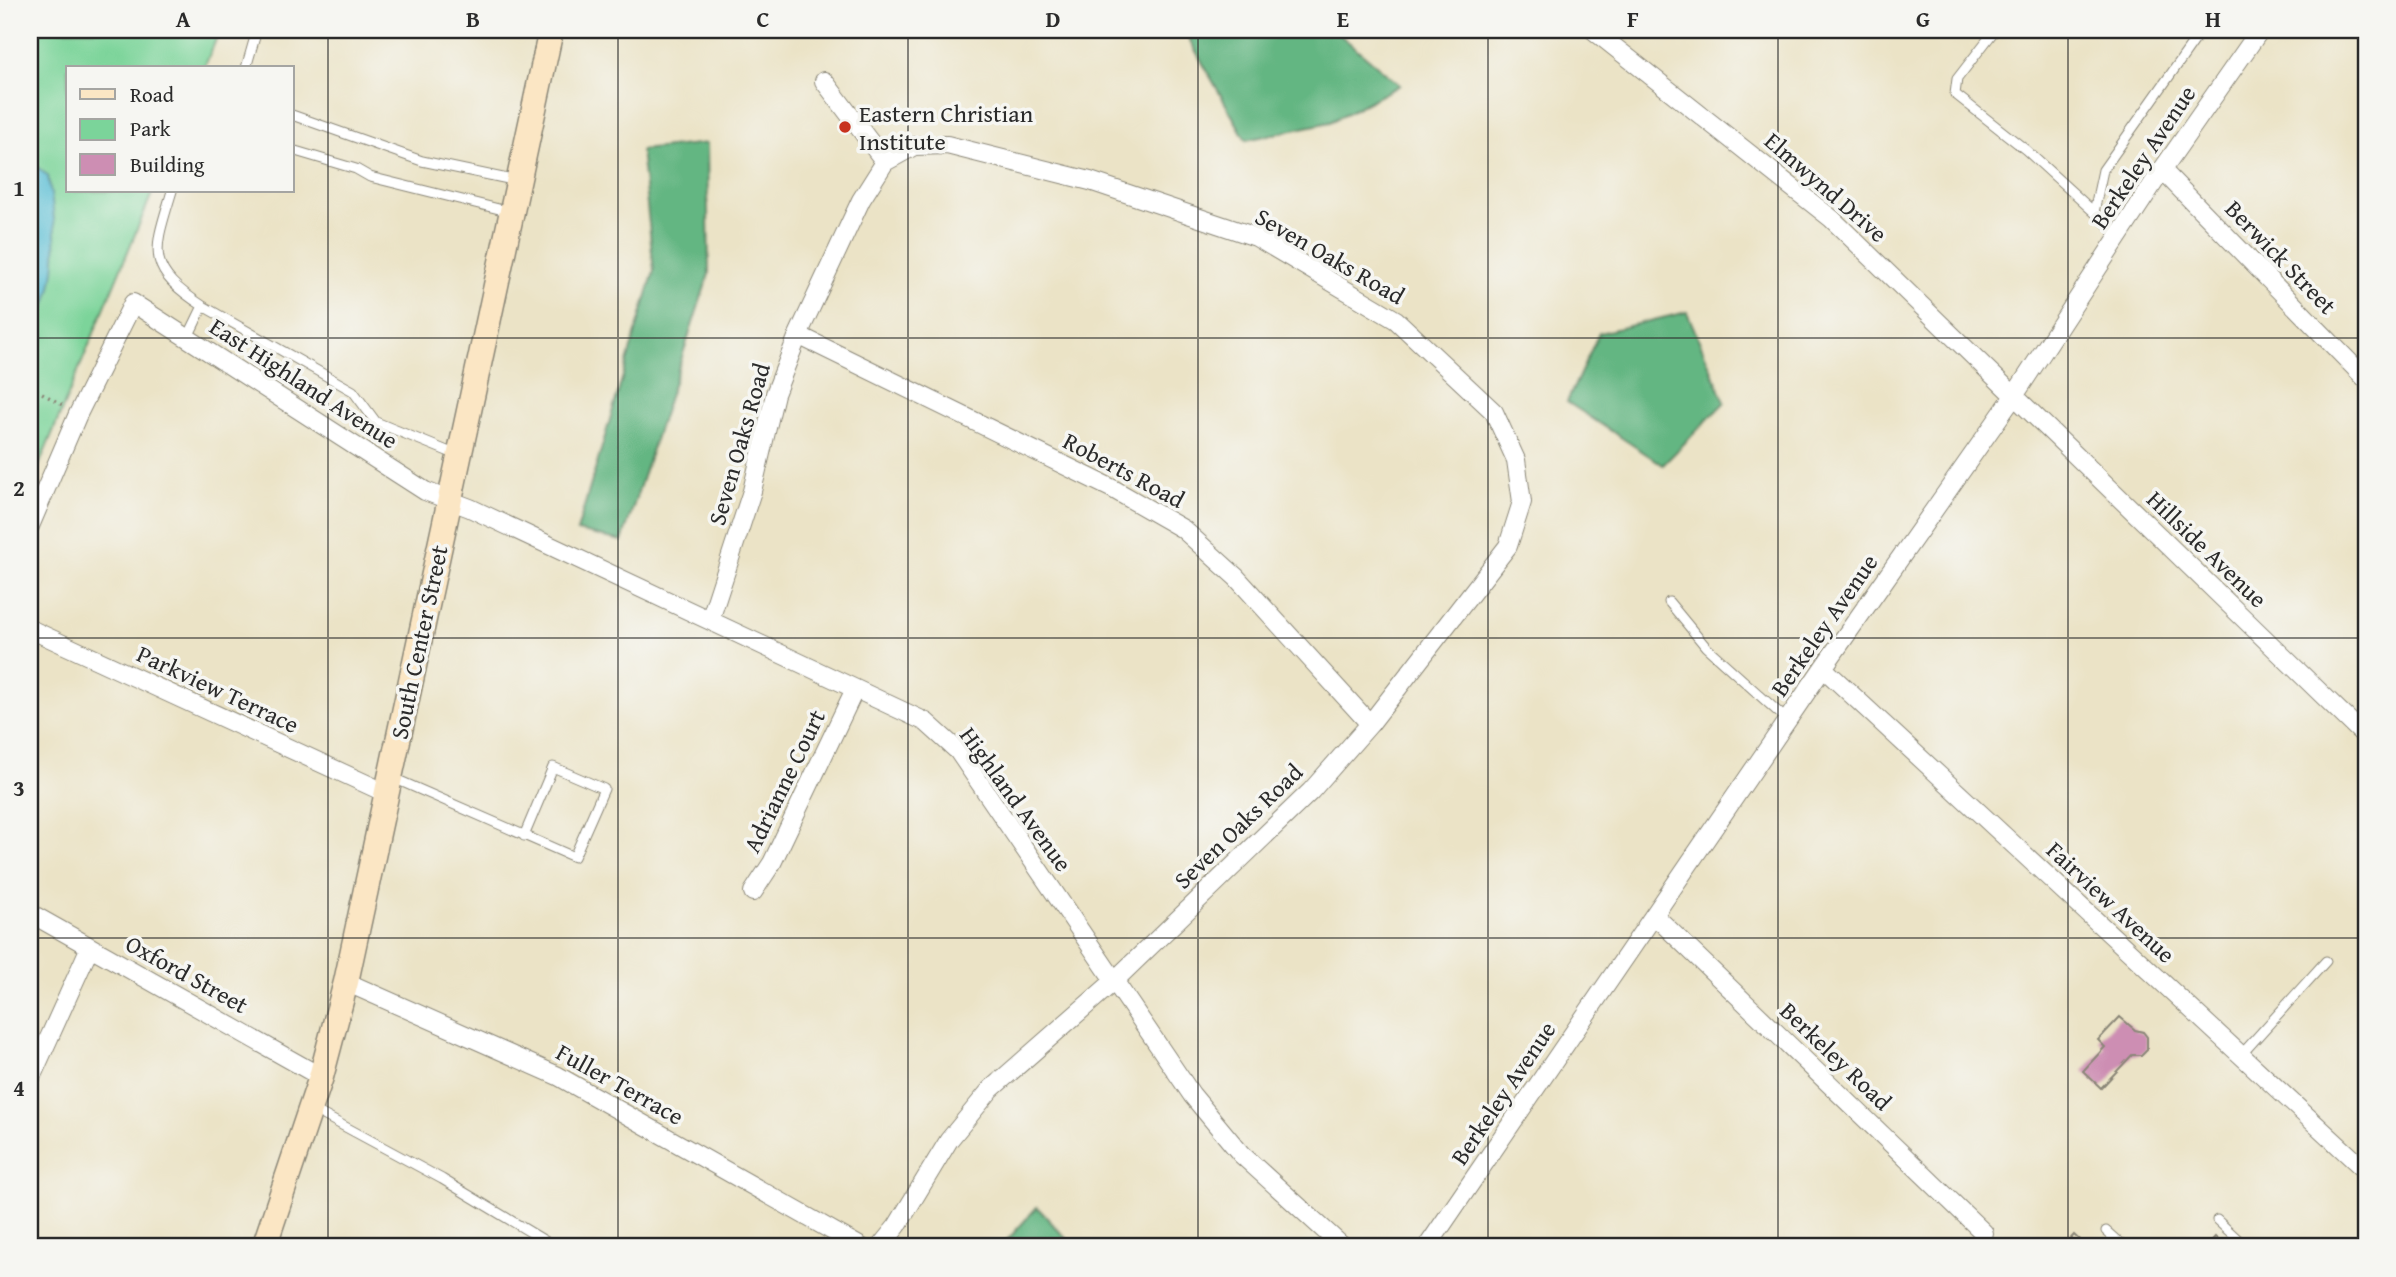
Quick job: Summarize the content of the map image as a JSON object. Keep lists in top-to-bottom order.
{
  "streets": {
    "main road": ["South Center Street"],
    "street": [
      "Berkeley Avenue",
      "Elmwynd Drive",
      "Seven Oaks Road",
      "Berwick Street",
      "East Highland Avenue",
      "Roberts Road",
      "Hillside Avenue",
      "Parkview Terrace",
      "Adrianne Court",
      "Highland Avenue",
      "Fairview Avenue",
      "Oxford Street",
      "Berkeley Road",
      "Fuller Terrace"
    ]
  },
  "crossings": [
    ["Berkeley Avenue", "Elmwynd Drive"],
    ["Berkeley Avenue", "Berwick Street"],
    ["Berkeley Avenue", "Hillside Avenue"],
    ["Berkeley Avenue", "Fairview Avenue"],
    ["Berkeley Avenue", "Berkeley Road"],
    ["Elmwynd Drive", "Hillside Avenue"],
    ["Seven Oaks Road", "Roberts Road"],
    ["Seven Oaks Road", "Highland Avenue"],
    ["East Highland Avenue", "South Center Street"],
    ["East Highland Avenue", "Highland Avenue"],
    ["South Center Street", "Parkview Terrace"],
    ["South Center Street", "Highland Avenue"],
    ["South Center Street", "Oxford Street"],
    ["South Center Street", "Fuller Terrace"],
    ["Adrianne Court", "Highland Avenue"]
  ],
  "places": ["Eastern Christian Institute"],
  "legend": ["Road", "Park", "Building"],
  "grid": {
    "columns": [
      "A",
      "B",
      "C",
      "D",
      "E",
      "F",
      "G",
      "H"
    ],
    "rows": [
      "1",
      "2",
      "3",
      "4"
    ]
  }
}
